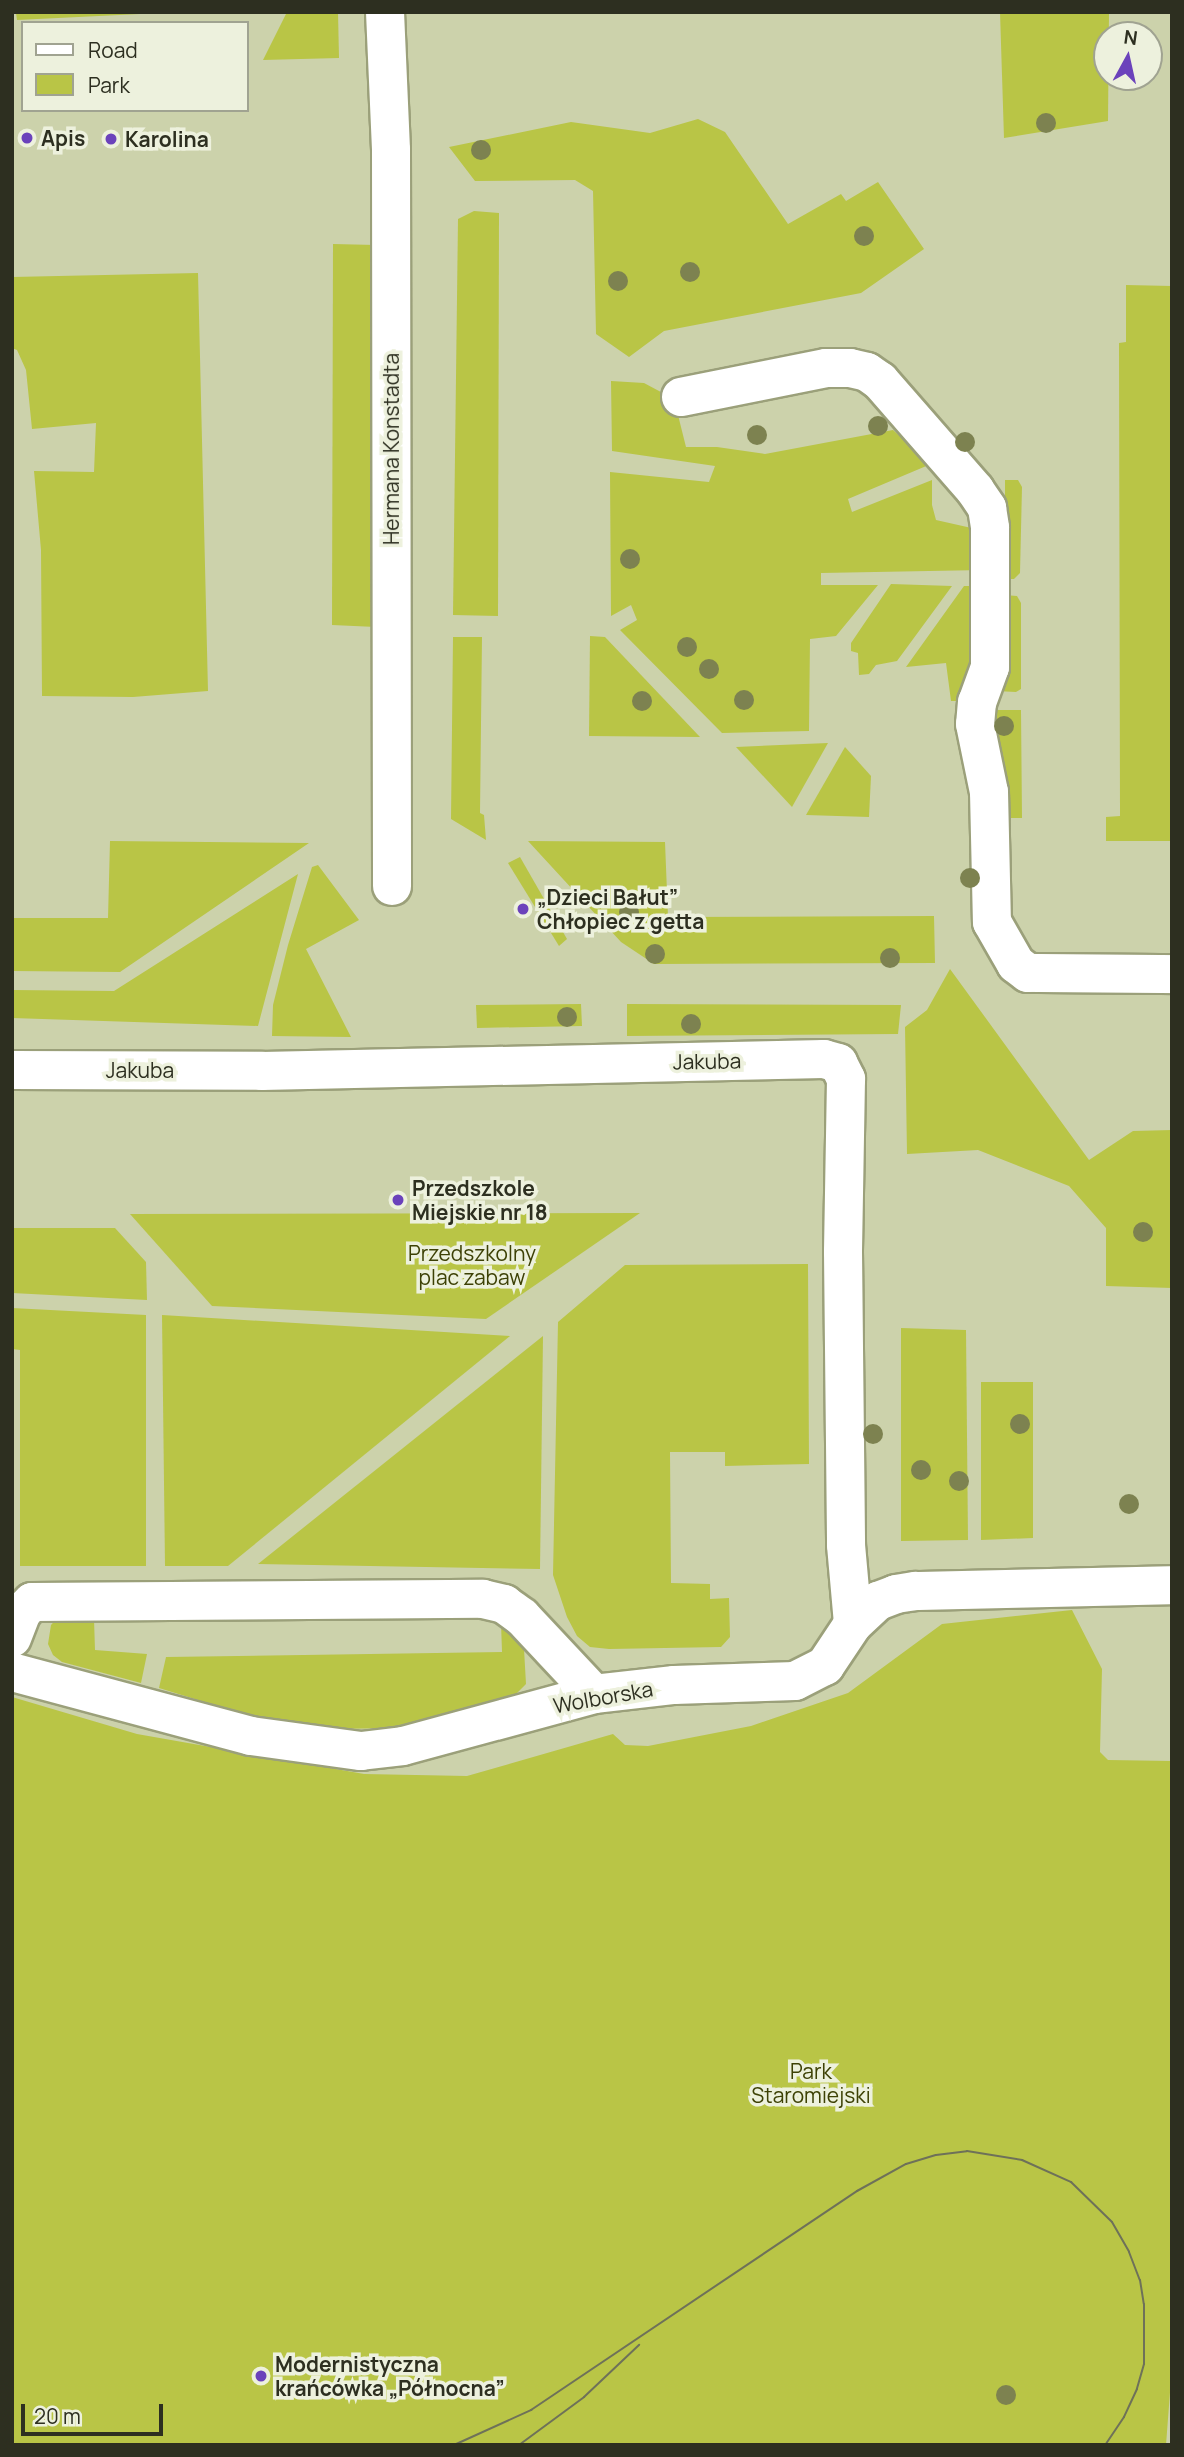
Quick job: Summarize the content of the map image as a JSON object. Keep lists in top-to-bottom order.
{
  "streets": {
    "street": ["Hermana Konstadta", "Jakuba", "Wolborska"]
  },
  "crossings": [
    ["Jakuba", "Wolborska"]
  ],
  "parks": ["Przedszkolny plac zabaw", "Park Staromiejski"],
  "places": [
    "Apis",
    "Karolina",
    "„Dzieci Bałut” Chłopiec z getta",
    "Przedszkole Miejskie nr 18",
    "Modernistyczna krańcówka „Północna”"
  ],
  "legend": ["Road", "Park"],
  "scale_bar": "20 m",
  "north": "top"
}
